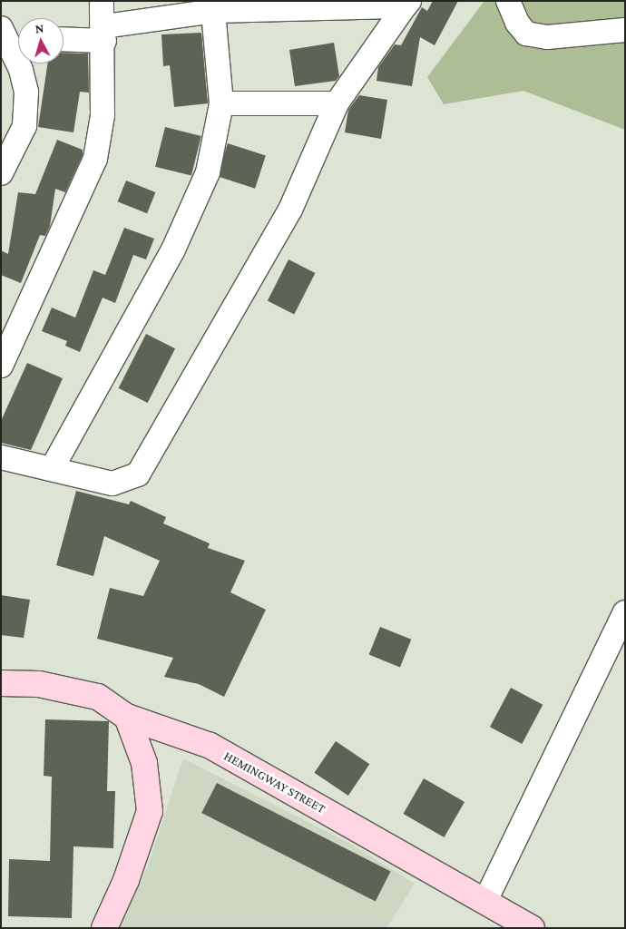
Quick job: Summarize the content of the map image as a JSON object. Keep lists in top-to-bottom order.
{
  "streets": {
    "main road": ["HEMINGWAY STREET"]
  },
  "north": "top"
}
